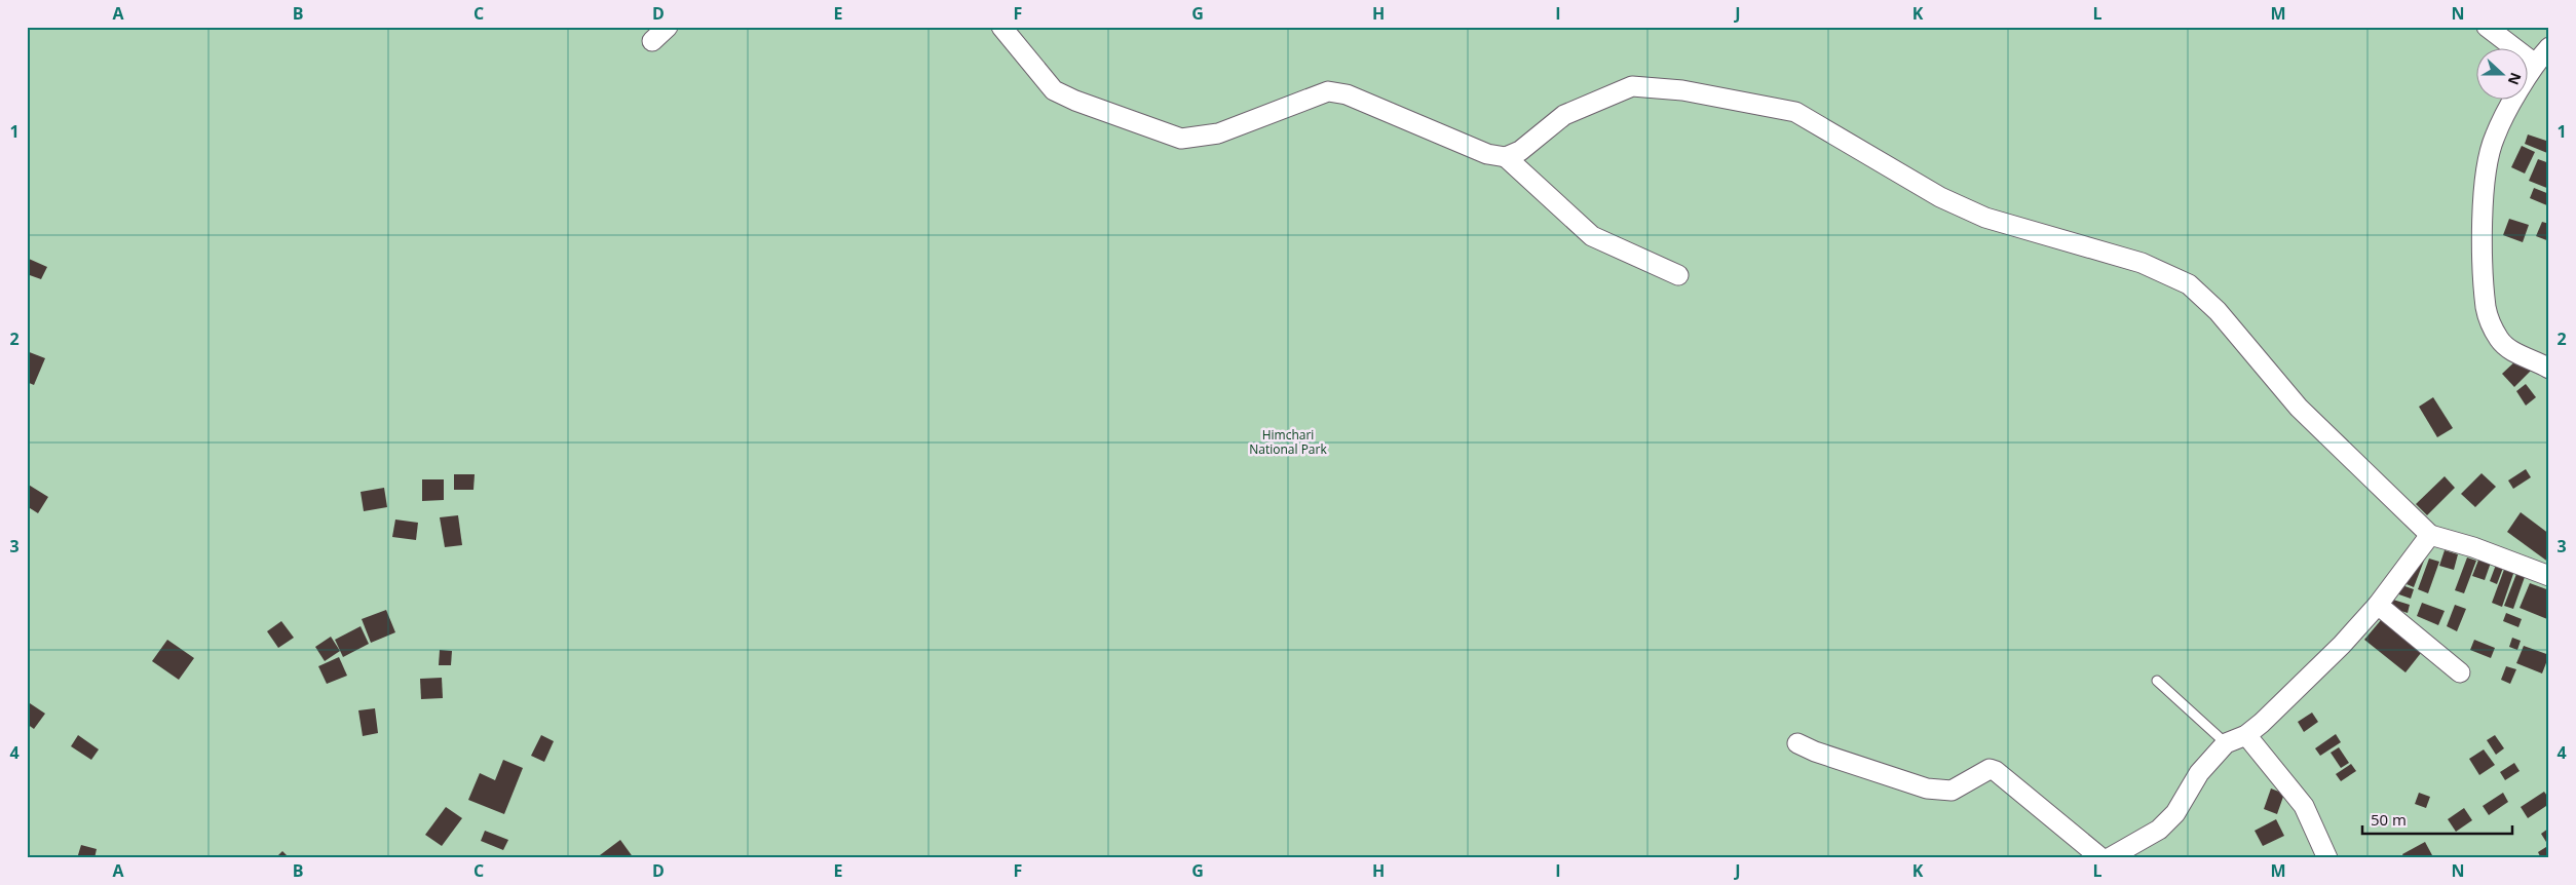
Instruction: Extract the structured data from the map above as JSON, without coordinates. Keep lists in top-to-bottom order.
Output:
{
  "parks": ["Himchari National Park"],
  "scale_bar": "50 m",
  "north": "right",
  "grid": {
    "columns": [
      "A",
      "B",
      "C",
      "D",
      "E",
      "F",
      "G",
      "H",
      "I",
      "J",
      "K",
      "L",
      "M",
      "N"
    ],
    "rows": [
      "1",
      "2",
      "3",
      "4"
    ]
  }
}
